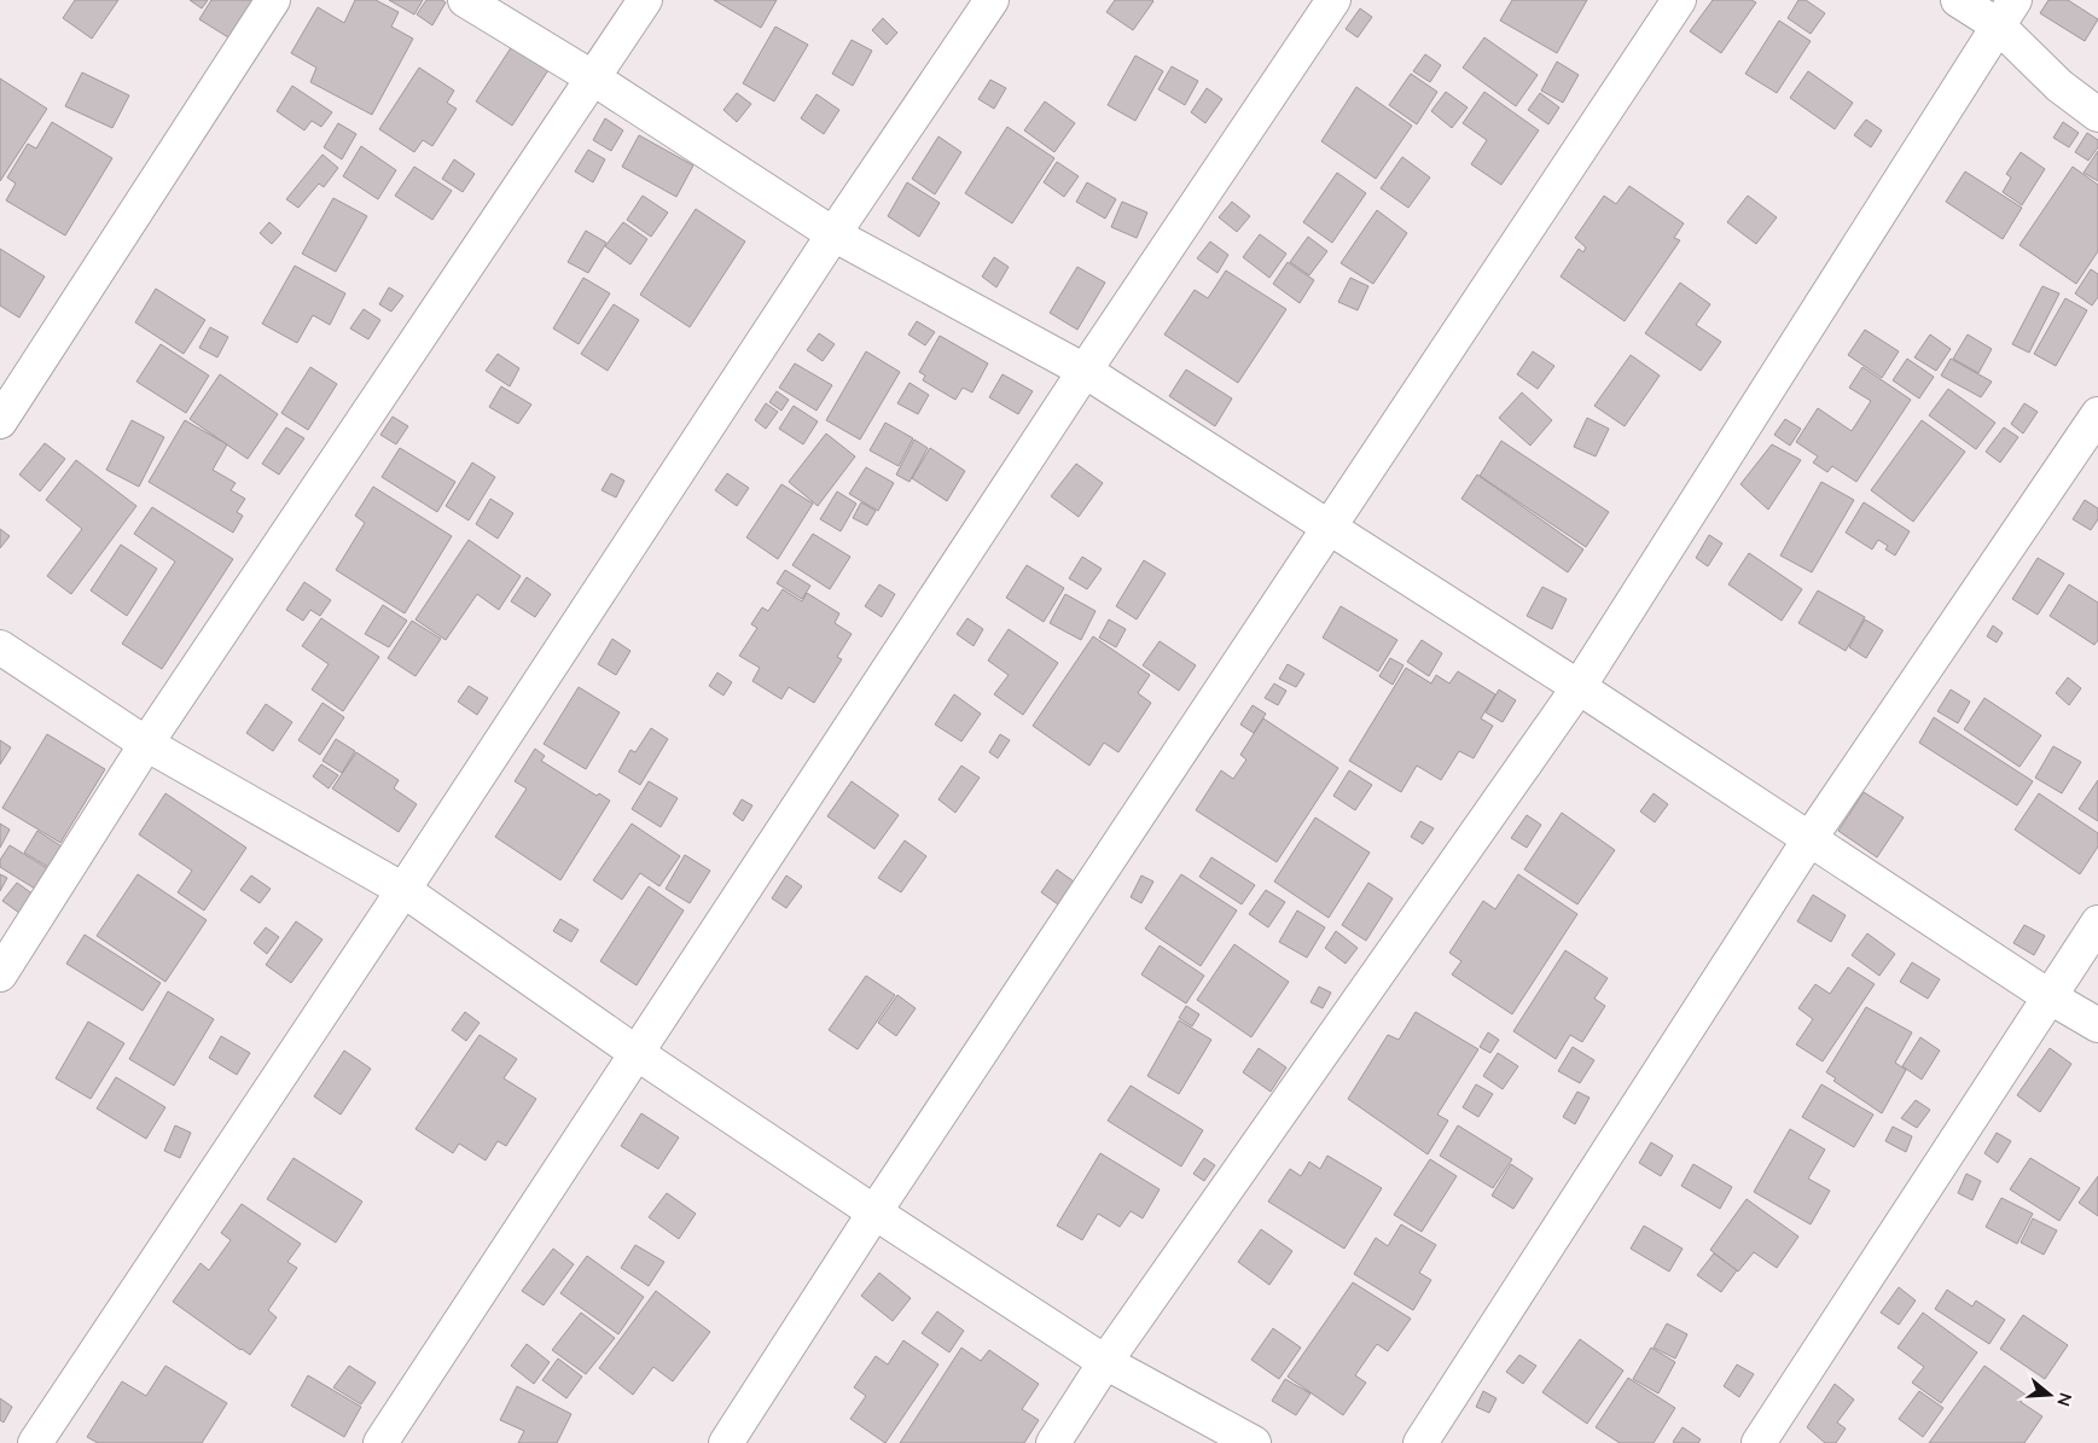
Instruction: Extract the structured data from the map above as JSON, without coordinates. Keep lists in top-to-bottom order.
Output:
{
  "north": "right"
}
